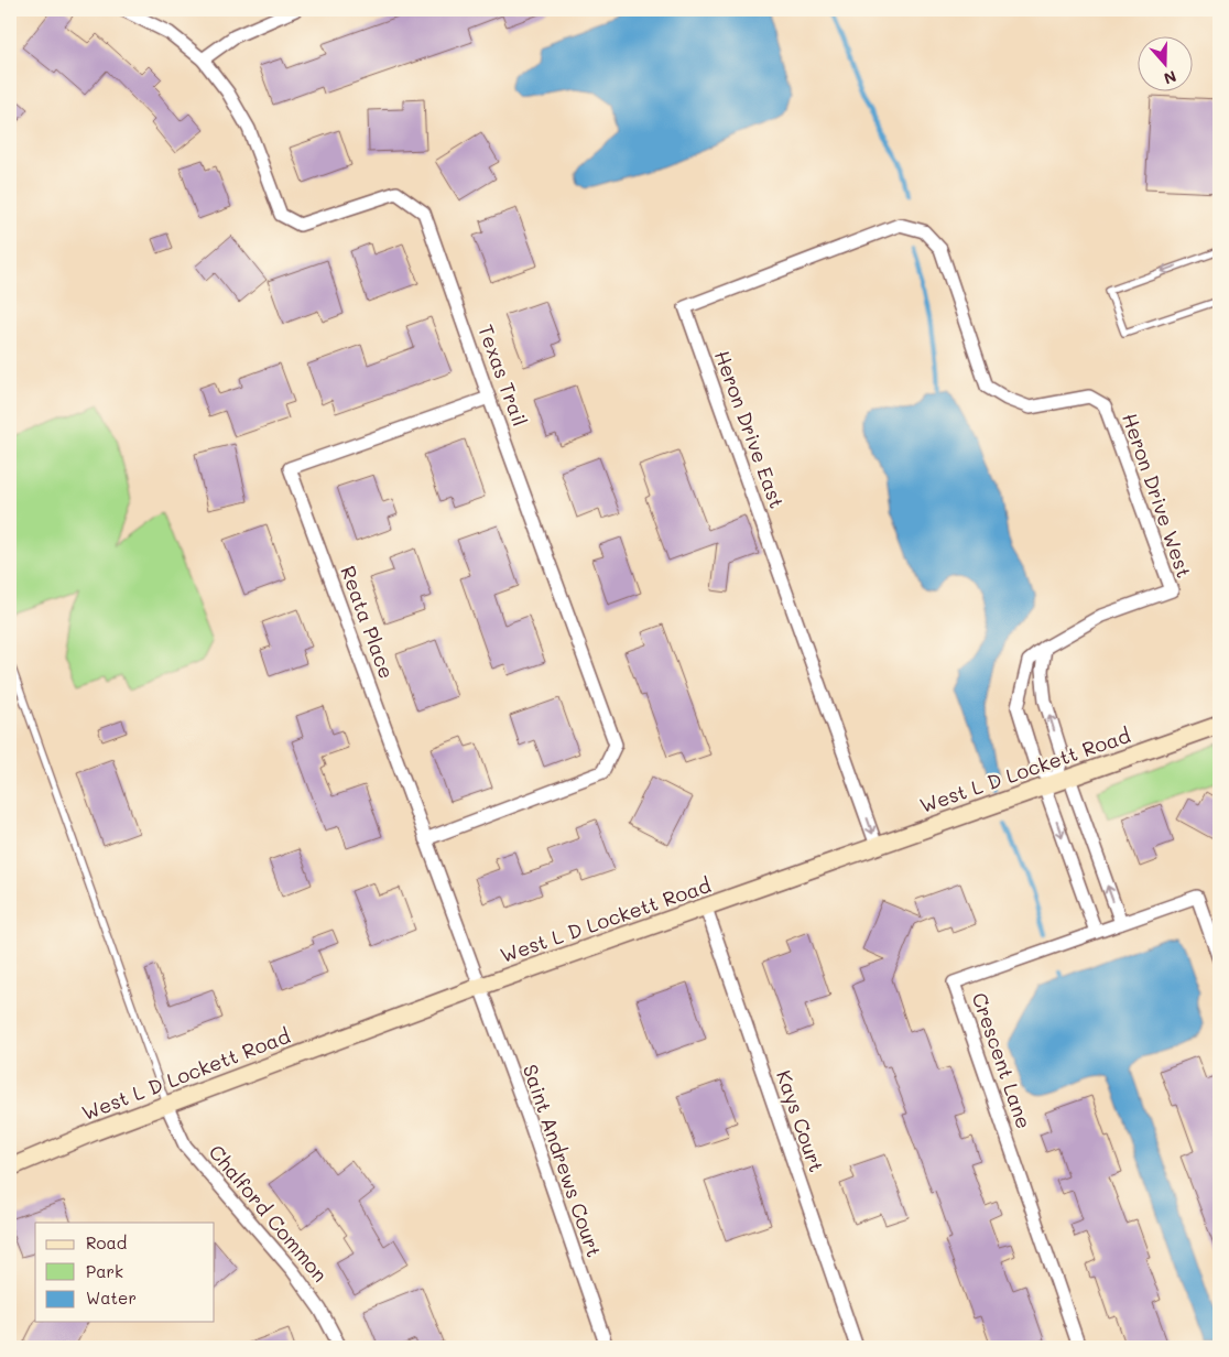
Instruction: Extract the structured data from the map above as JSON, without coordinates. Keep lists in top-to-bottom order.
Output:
{
  "streets": {
    "main road": ["West L D Lockett Road"],
    "street": [
      "Texas Trail",
      "Heron Drive East",
      "Heron Drive West",
      "Reata Place",
      "Crescent Lane",
      "Kays Court",
      "Saint Andrews Court",
      "Chalford Common"
    ]
  },
  "crossings": [
    ["Texas Trail", "Reata Place"],
    ["Heron Drive East", "Heron Drive West"],
    ["Heron Drive East", "West L D Lockett Road"],
    ["Heron Drive West", "West L D Lockett Road"],
    ["Reata Place", "West L D Lockett Road"],
    ["Reata Place", "Saint Andrews Court"],
    ["West L D Lockett Road", "Kays Court"],
    ["West L D Lockett Road", "Saint Andrews Court"],
    ["West L D Lockett Road", "Chalford Common"]
  ],
  "legend": ["Road", "Park", "Water"],
  "north": "bottom"
}
